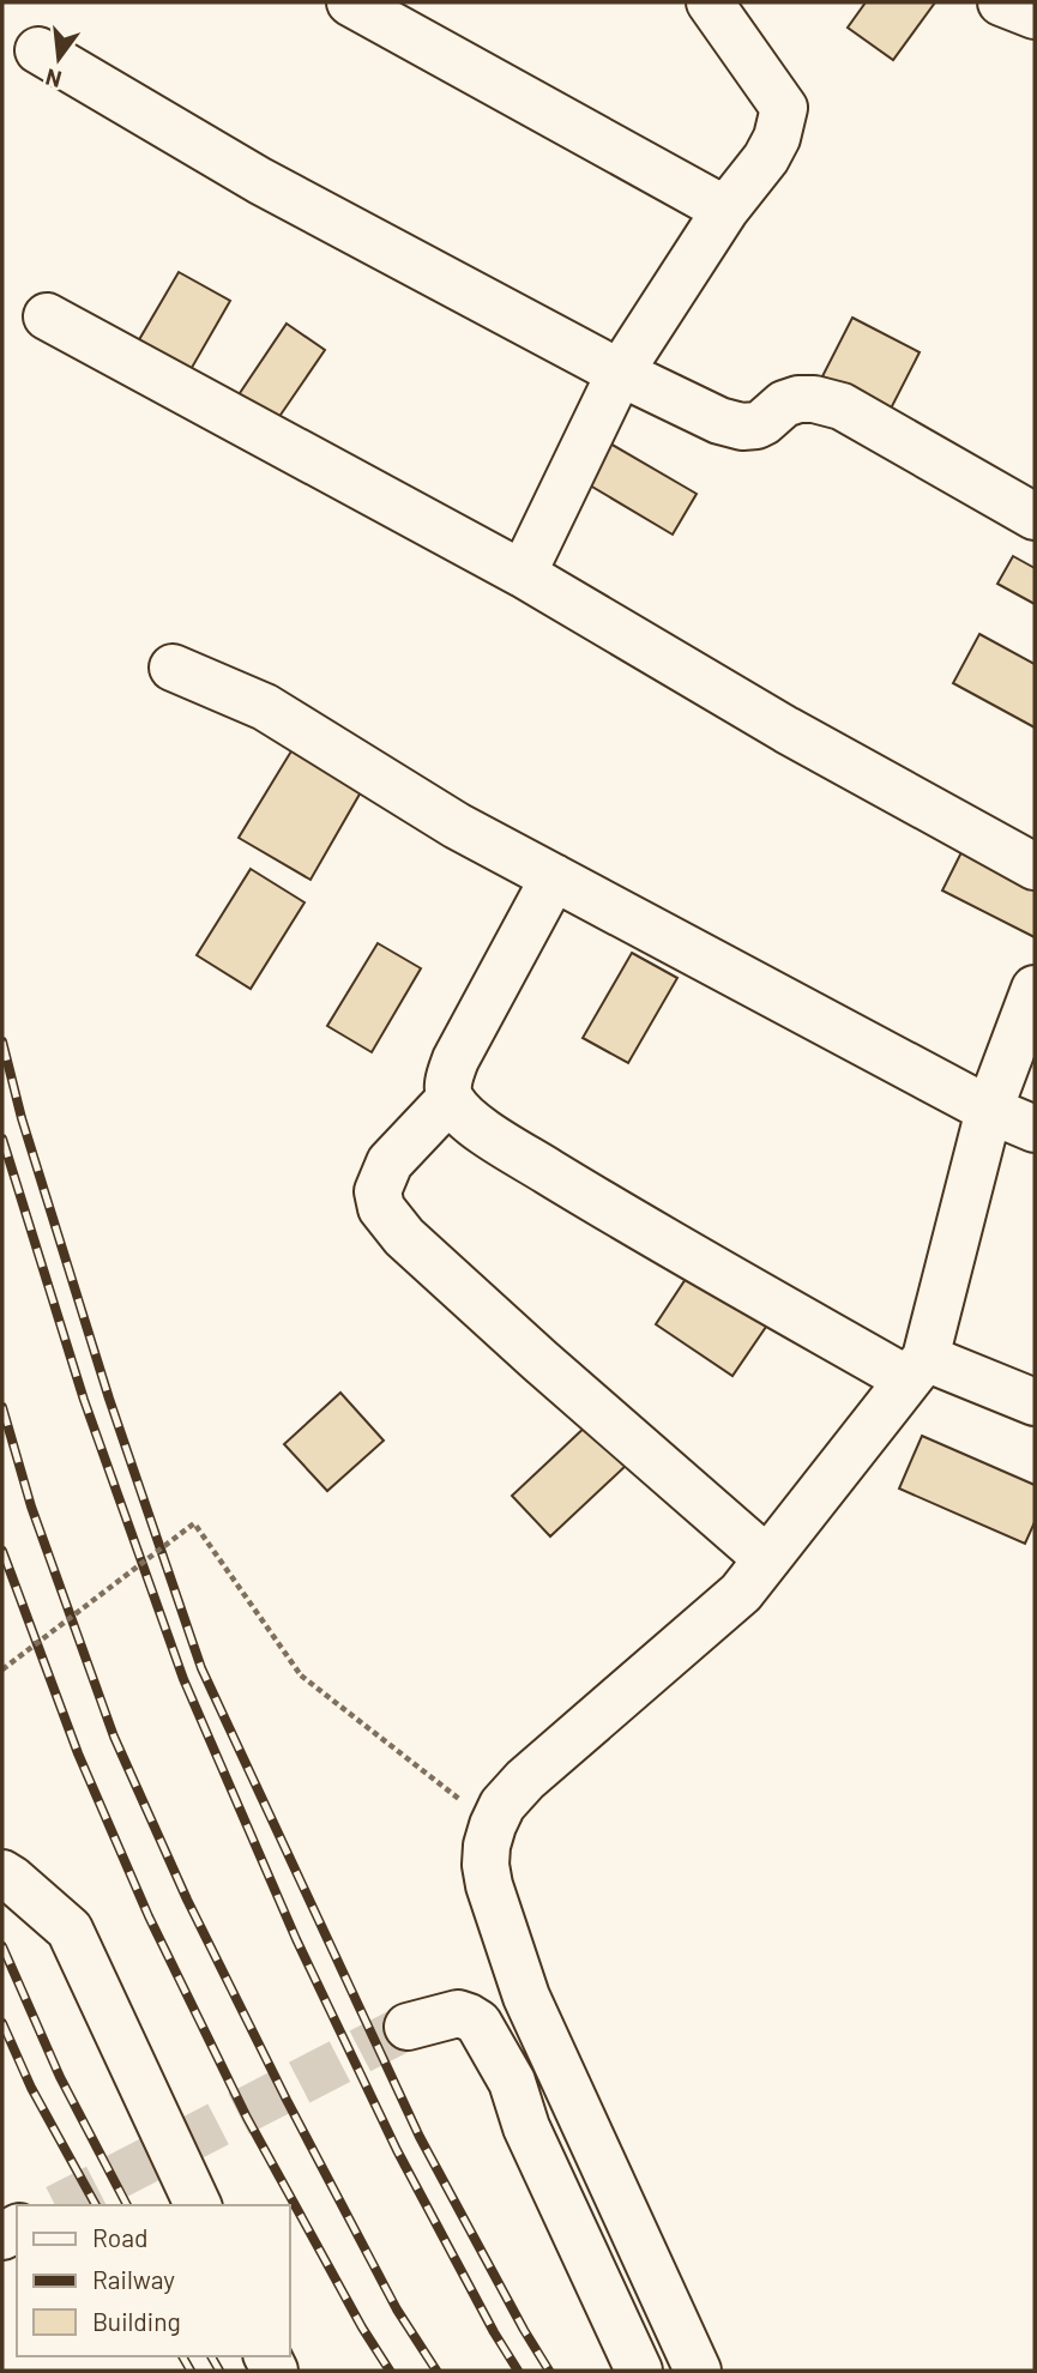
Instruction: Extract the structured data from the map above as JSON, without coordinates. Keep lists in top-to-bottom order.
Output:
{
  "legend": ["Road", "Railway", "Building"],
  "north": "bottom"
}
